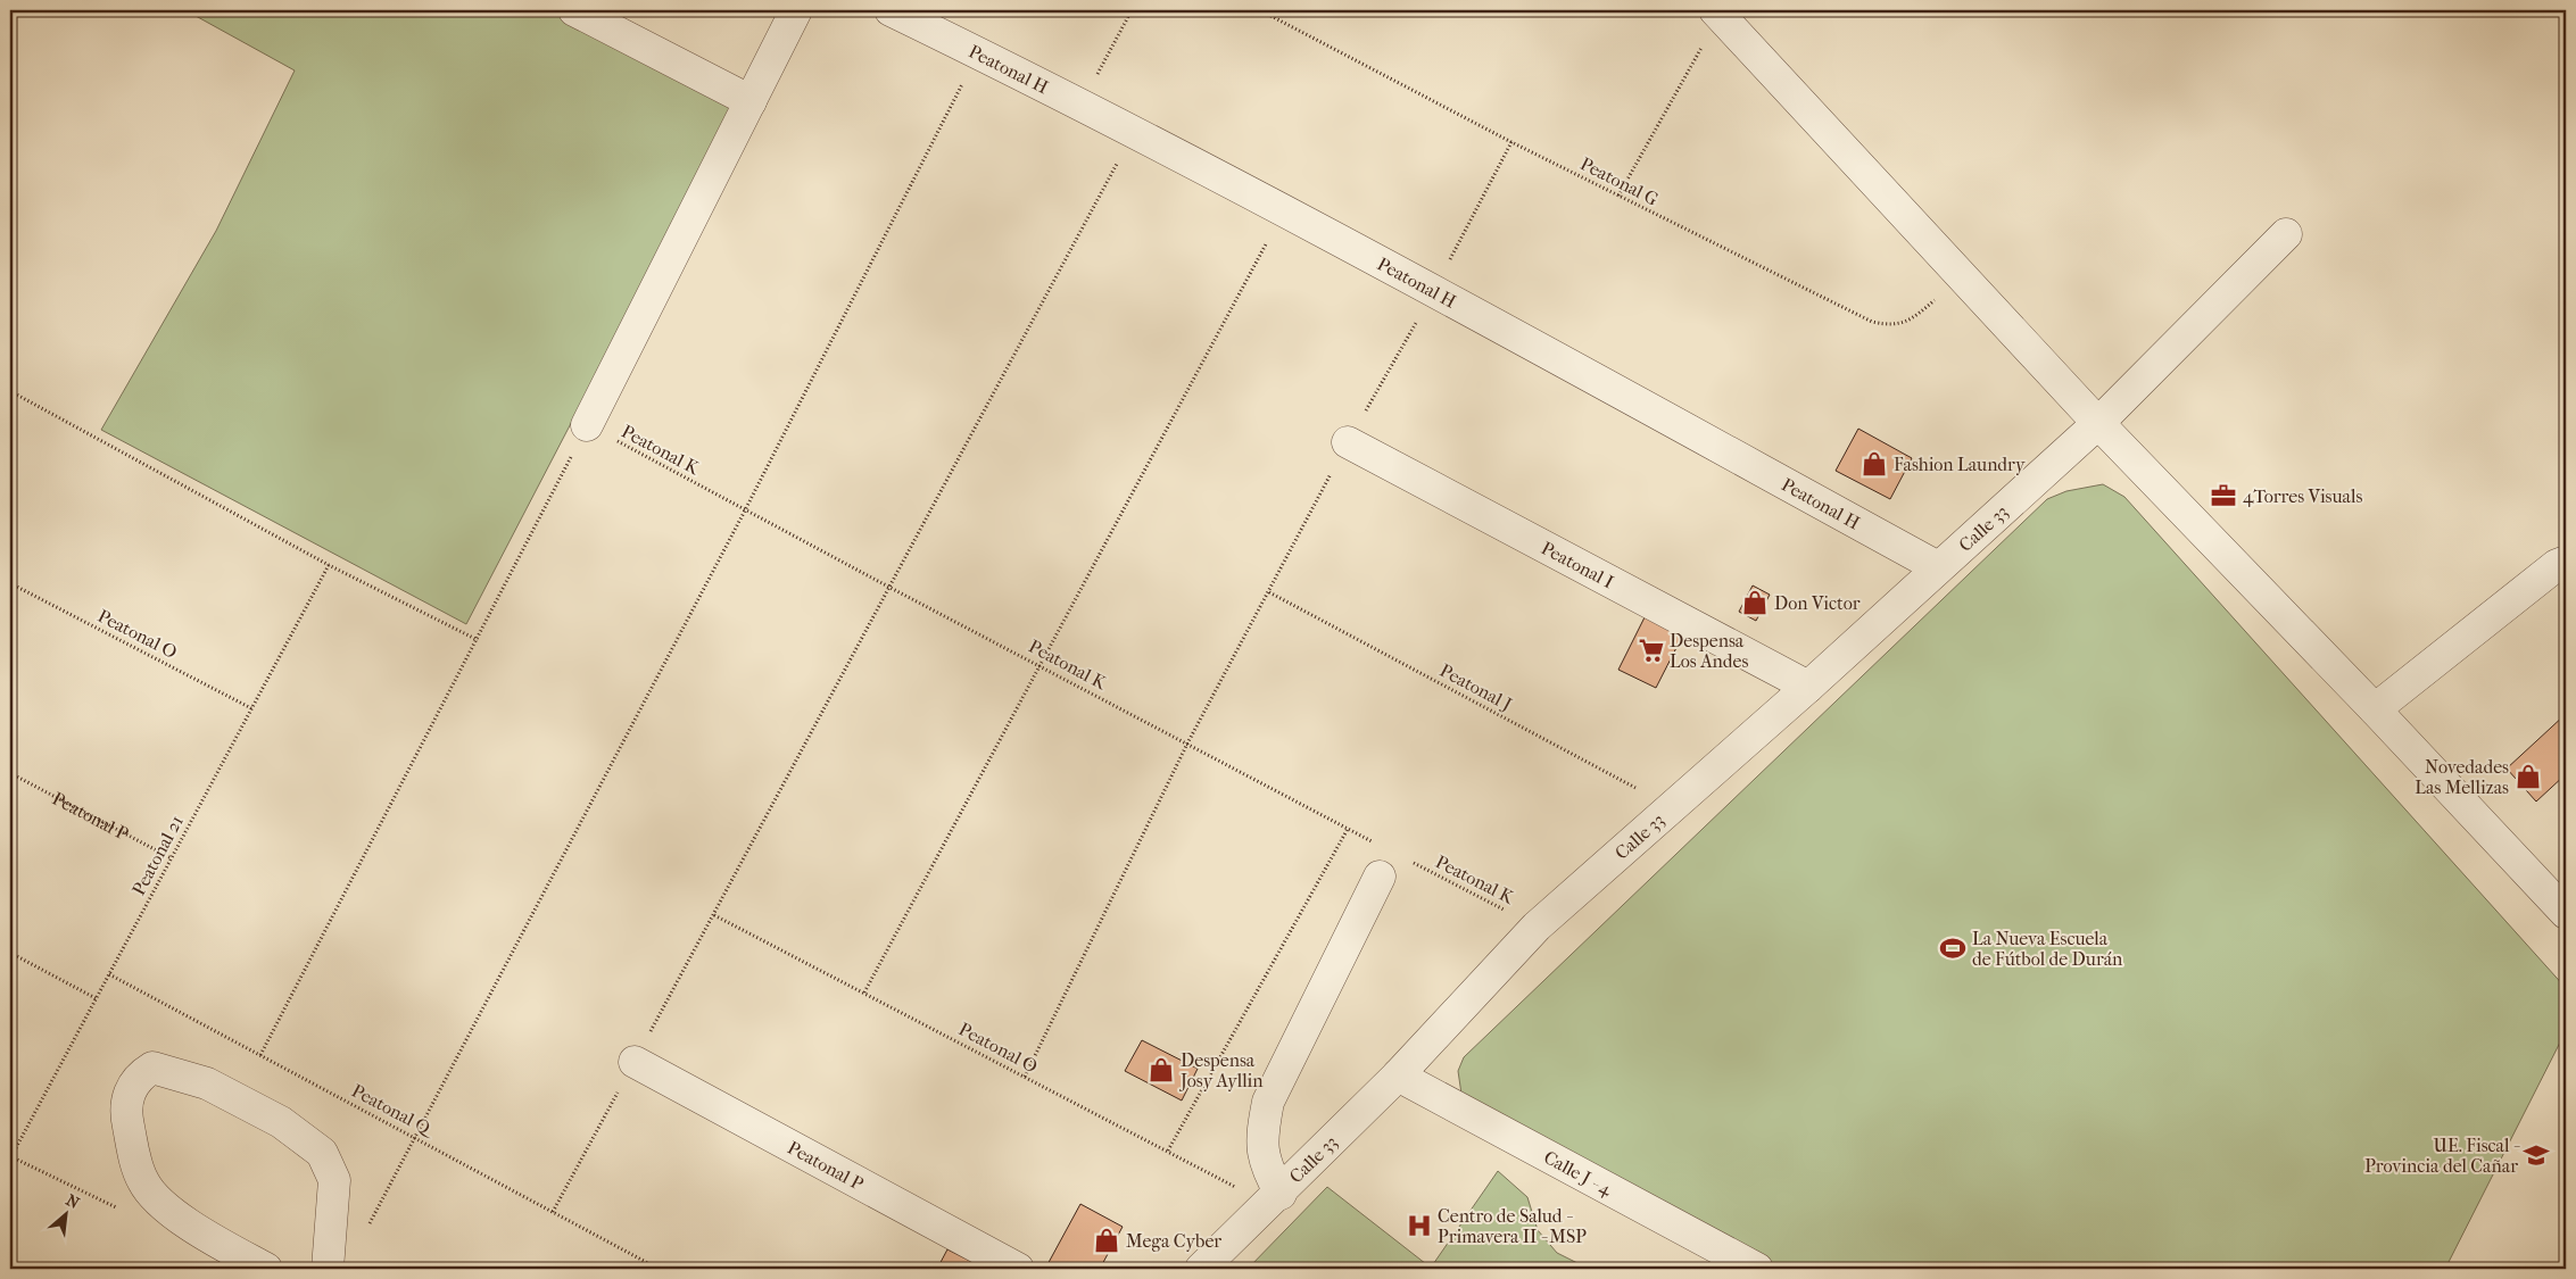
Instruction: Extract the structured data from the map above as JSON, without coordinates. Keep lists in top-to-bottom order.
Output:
{
  "streets": {
    "street": [
      "Peatonal H",
      "Calle 33",
      "Peatonal I",
      "Peatonal P",
      "Calle J - 4"
    ],
    "path": [
      "Peatonal G",
      "Peatonal K",
      "Peatonal O",
      "Peatonal J",
      "Peatonal 21",
      "Peatonal Q"
    ]
  },
  "crossings": [
    ["Peatonal H", "Calle 33"],
    ["Peatonal K", "Calle 33"],
    ["Calle 33", "Peatonal I"],
    ["Calle 33", "Peatonal O"],
    ["Calle 33", "Peatonal J"],
    ["Calle 33", "Calle J - 4"],
    ["Peatonal O", "Peatonal 21"],
    ["Peatonal P", "Peatonal 21"],
    ["Peatonal 21", "Peatonal Q"]
  ],
  "places": {
    "shop": [
      "Fashion Laundry",
      "Don Victor",
      "Novedades Las Mellizas",
      "Despensa Josy Ayllin",
      "Mega Cyber"
    ],
    "office": ["4Torres Visuals"],
    "supermarket": ["Despensa Los Andes"],
    "sports": ["La Nueva Escuela de Fútbol de Durán"],
    "school or university": ["UE. Fiscal - Provincia del Cañar"],
    "hospital": ["Centro de Salud - Primavera II - MSP"]
  },
  "north": "top right"
}
